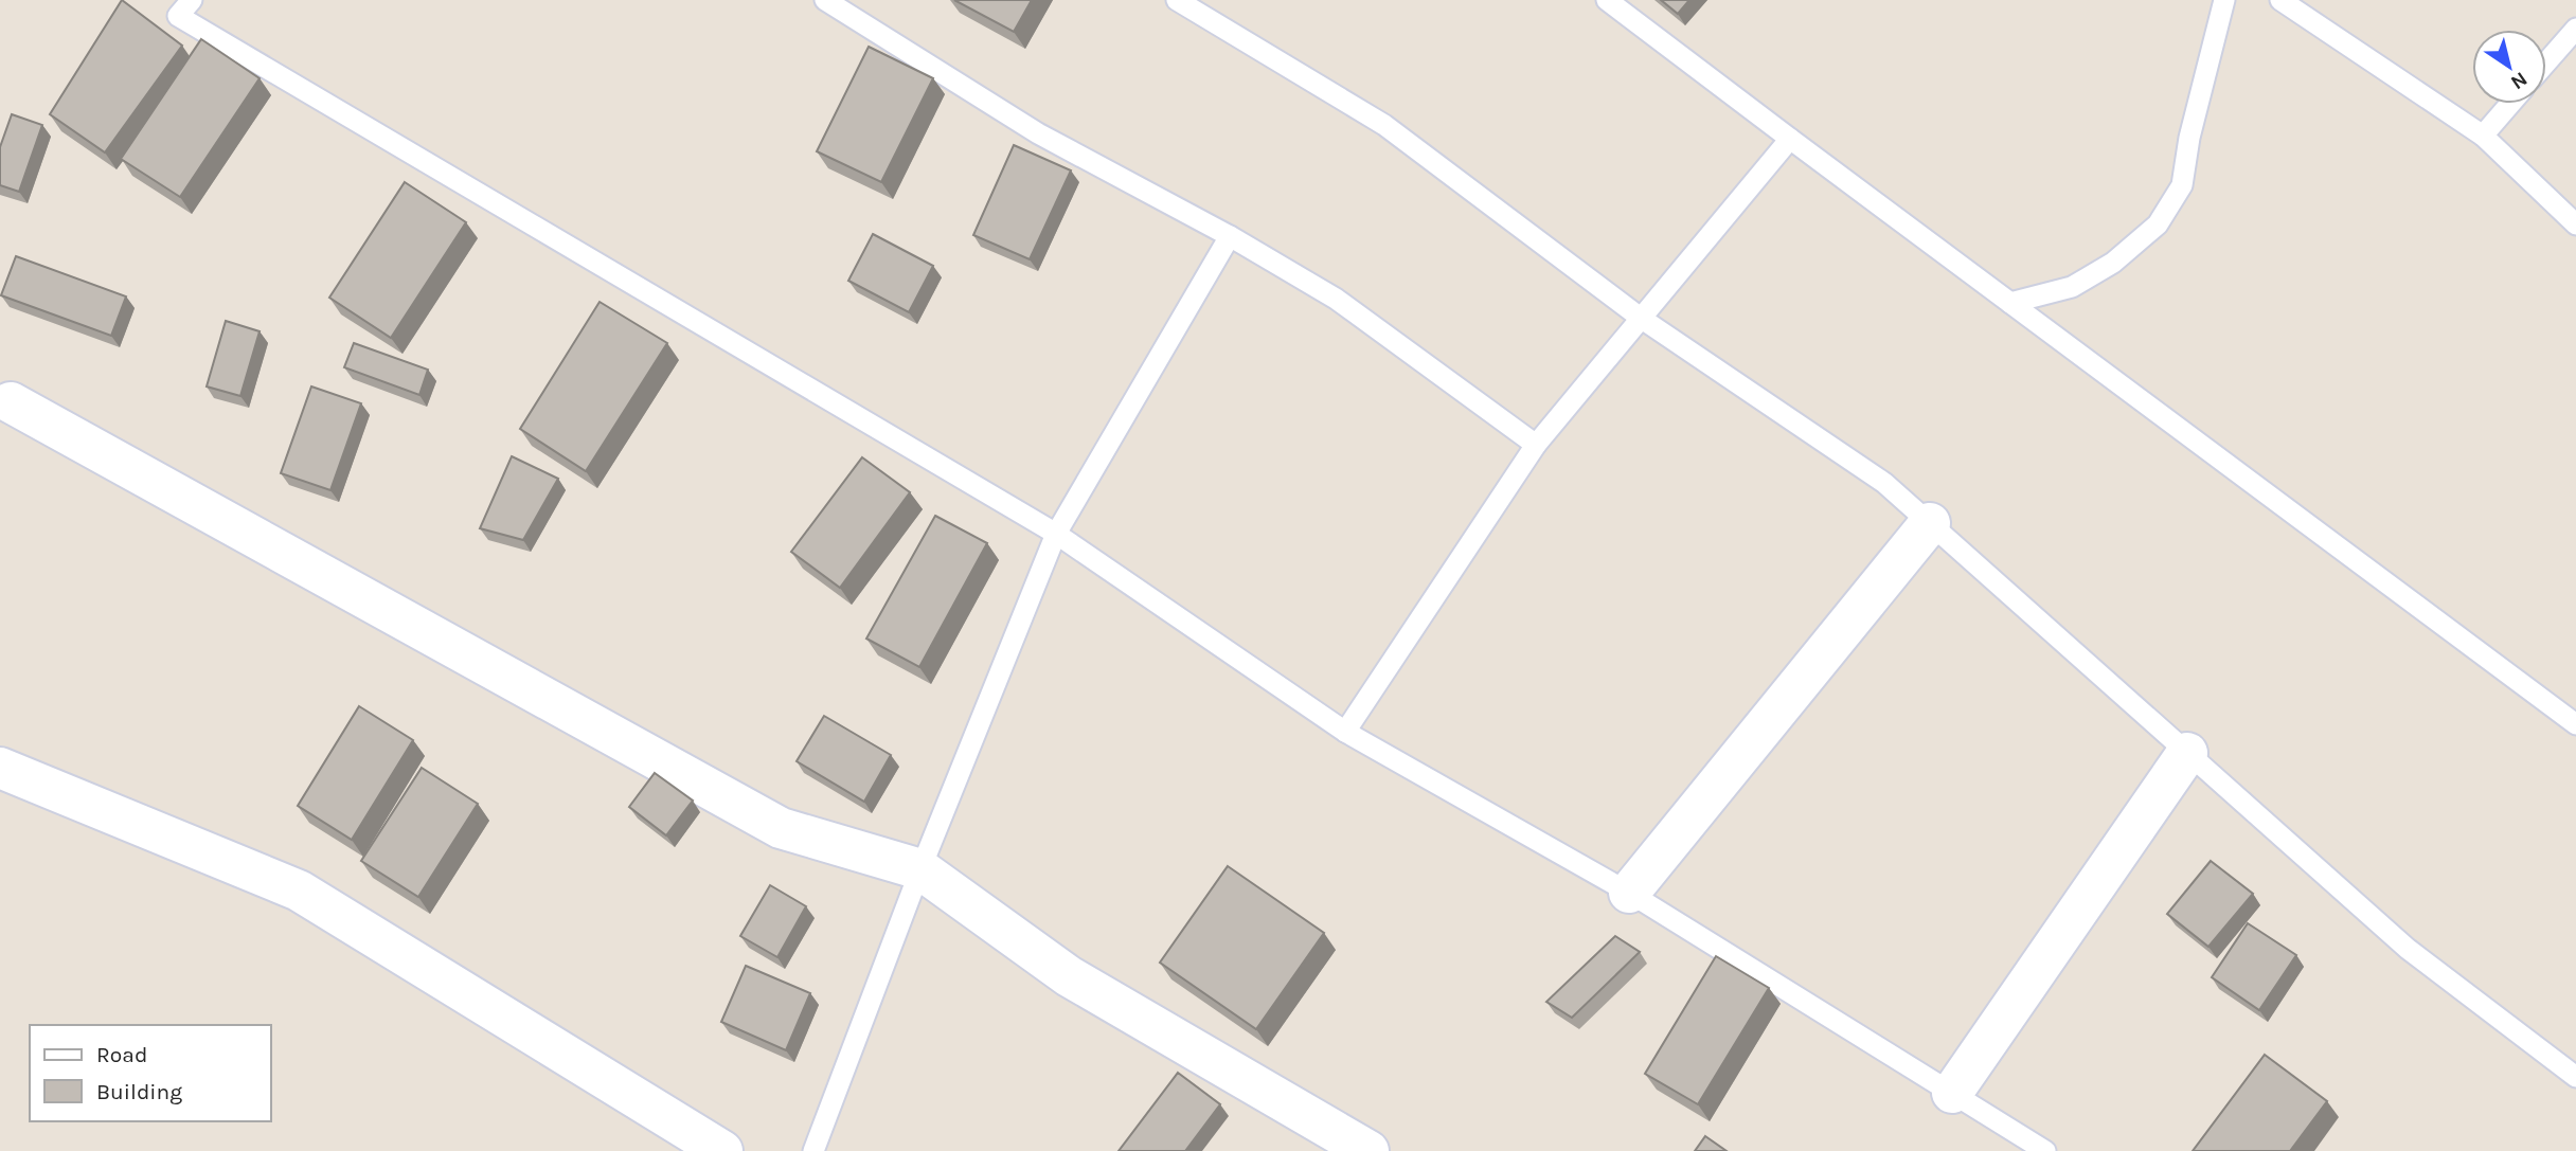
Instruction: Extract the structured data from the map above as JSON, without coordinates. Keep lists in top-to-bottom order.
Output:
{
  "legend": ["Road", "Building"],
  "north": "bottom right"
}
